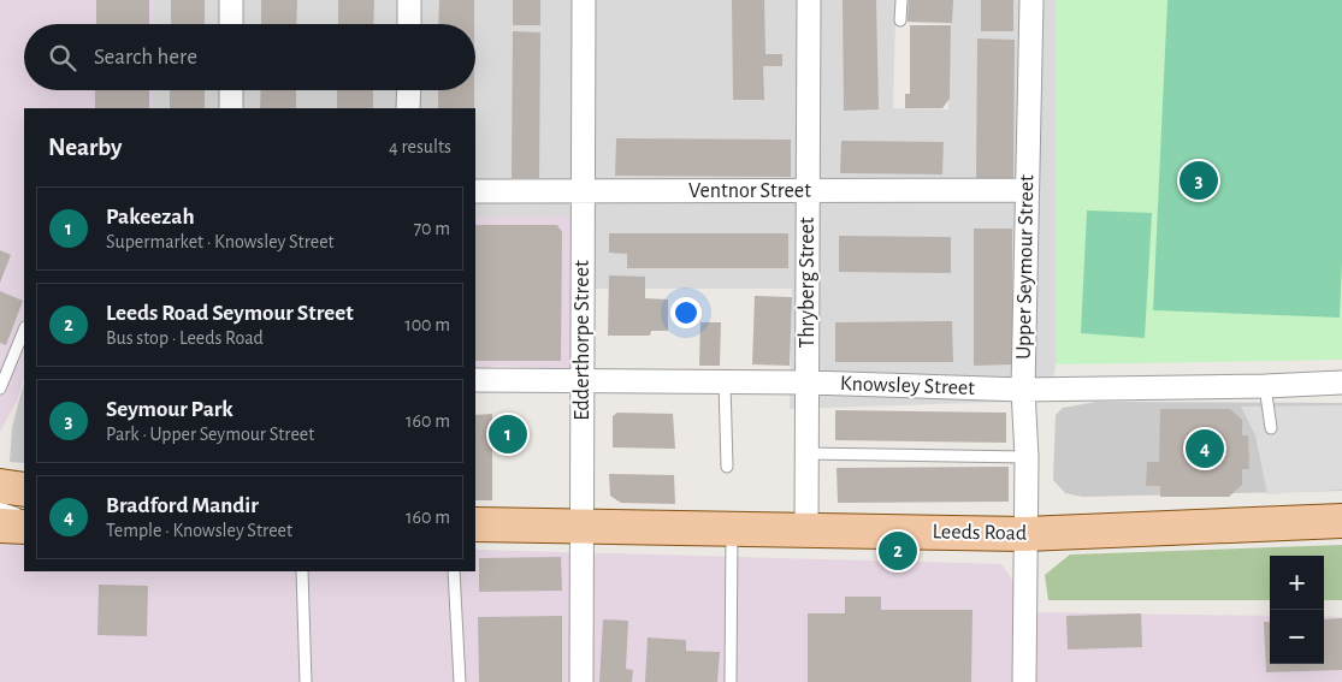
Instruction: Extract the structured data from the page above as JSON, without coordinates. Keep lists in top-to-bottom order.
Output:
{
  "streets": {
    "main road": ["Leeds Road"],
    "street": [
      "Ventnor Street",
      "Upper Seymour Street",
      "Thryberg Street",
      "Edderthorpe Street",
      "Knowsley Street"
    ]
  },
  "crossings": [
    ["Ventnor Street", "Upper Seymour Street"],
    ["Ventnor Street", "Thryberg Street"],
    ["Ventnor Street", "Edderthorpe Street"],
    ["Upper Seymour Street", "Knowsley Street"],
    ["Upper Seymour Street", "Leeds Road"],
    ["Thryberg Street", "Knowsley Street"],
    ["Thryberg Street", "Leeds Road"],
    ["Edderthorpe Street", "Knowsley Street"],
    ["Edderthorpe Street", "Leeds Road"]
  ],
  "page": {
    "search": "Search here",
    "heading": ["Nearby", "4 results"],
    "pins": [
      "3",
      "1",
      "4",
      "2"
    ],
    "list": [
      {
        "mark": "1",
        "name": "Pakeezah",
        "note": "Supermarket · Knowsley Street",
        "value": "70 m"
      },
      {
        "mark": "2",
        "name": "Leeds Road Seymour Street",
        "note": "Bus stop · Leeds Road",
        "value": "100 m"
      },
      {
        "mark": "3",
        "name": "Seymour Park",
        "note": "Park · Upper Seymour Street",
        "value": "160 m"
      },
      {
        "mark": "4",
        "name": "Bradford Mandir",
        "note": "Temple · Knowsley Street",
        "value": "160 m"
      }
    ],
    "map_buttons": ["+", "−"]
  }
}
